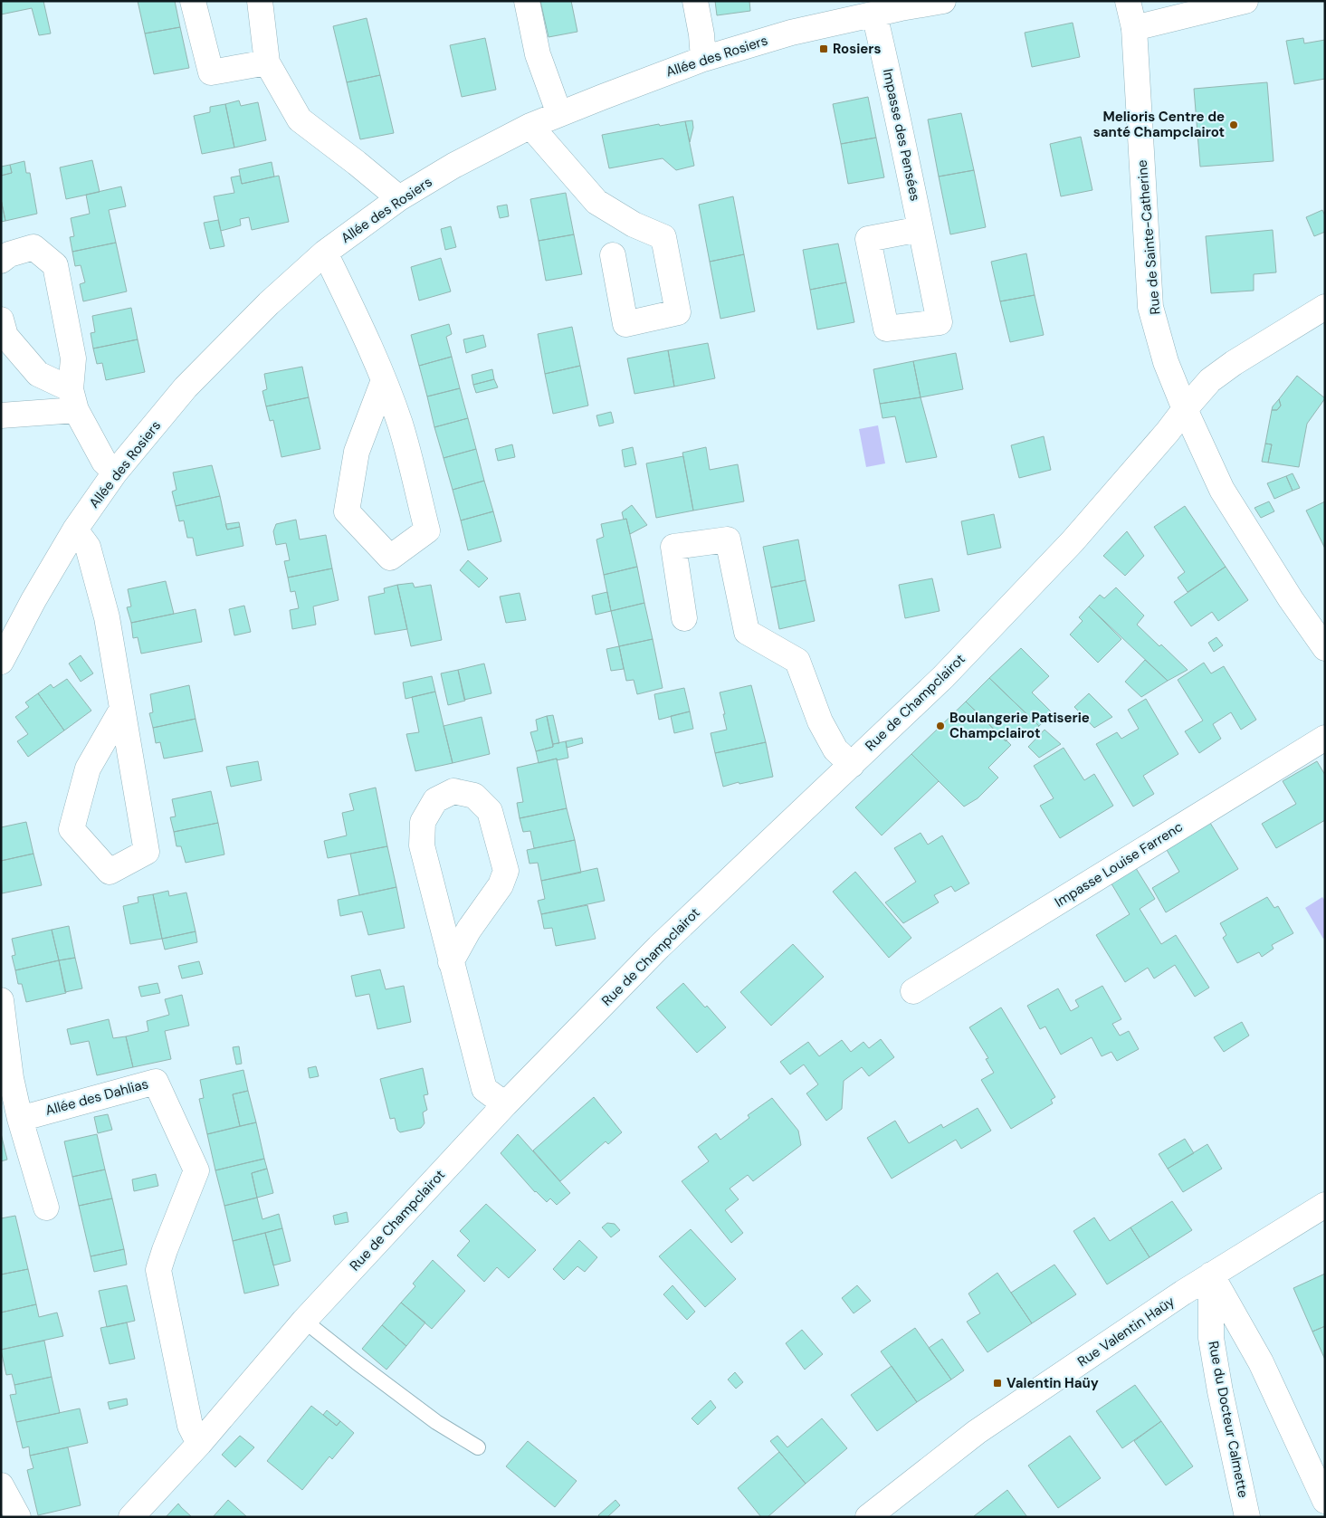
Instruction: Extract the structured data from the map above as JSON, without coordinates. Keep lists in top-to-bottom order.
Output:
{
  "streets": {
    "street": [
      "Allée des Rosiers",
      "Impasse des Pensées",
      "Rue de Sainte-Catherine",
      "Rue de Champclairot",
      "Impasse Louise Farrenc",
      "Allée des Dahlias",
      "Rue Valentin Haüy",
      "Rue du Docteur Calmette"
    ]
  },
  "crossings": [
    ["Allée des Rosiers", "Impasse des Pensées"],
    ["Rue de Sainte-Catherine", "Rue de Champclairot"],
    ["Rue de Champclairot", "Allée des Dahlias"],
    ["Rue Valentin Haüy", "Rue du Docteur Calmette"]
  ],
  "places": {
    "transit": ["Rosiers", "Valentin Haüy"],
    "other": ["Melioris Centre de santé Champclairot", "Boulangerie Patiserie Champclairot"]
  }
}
